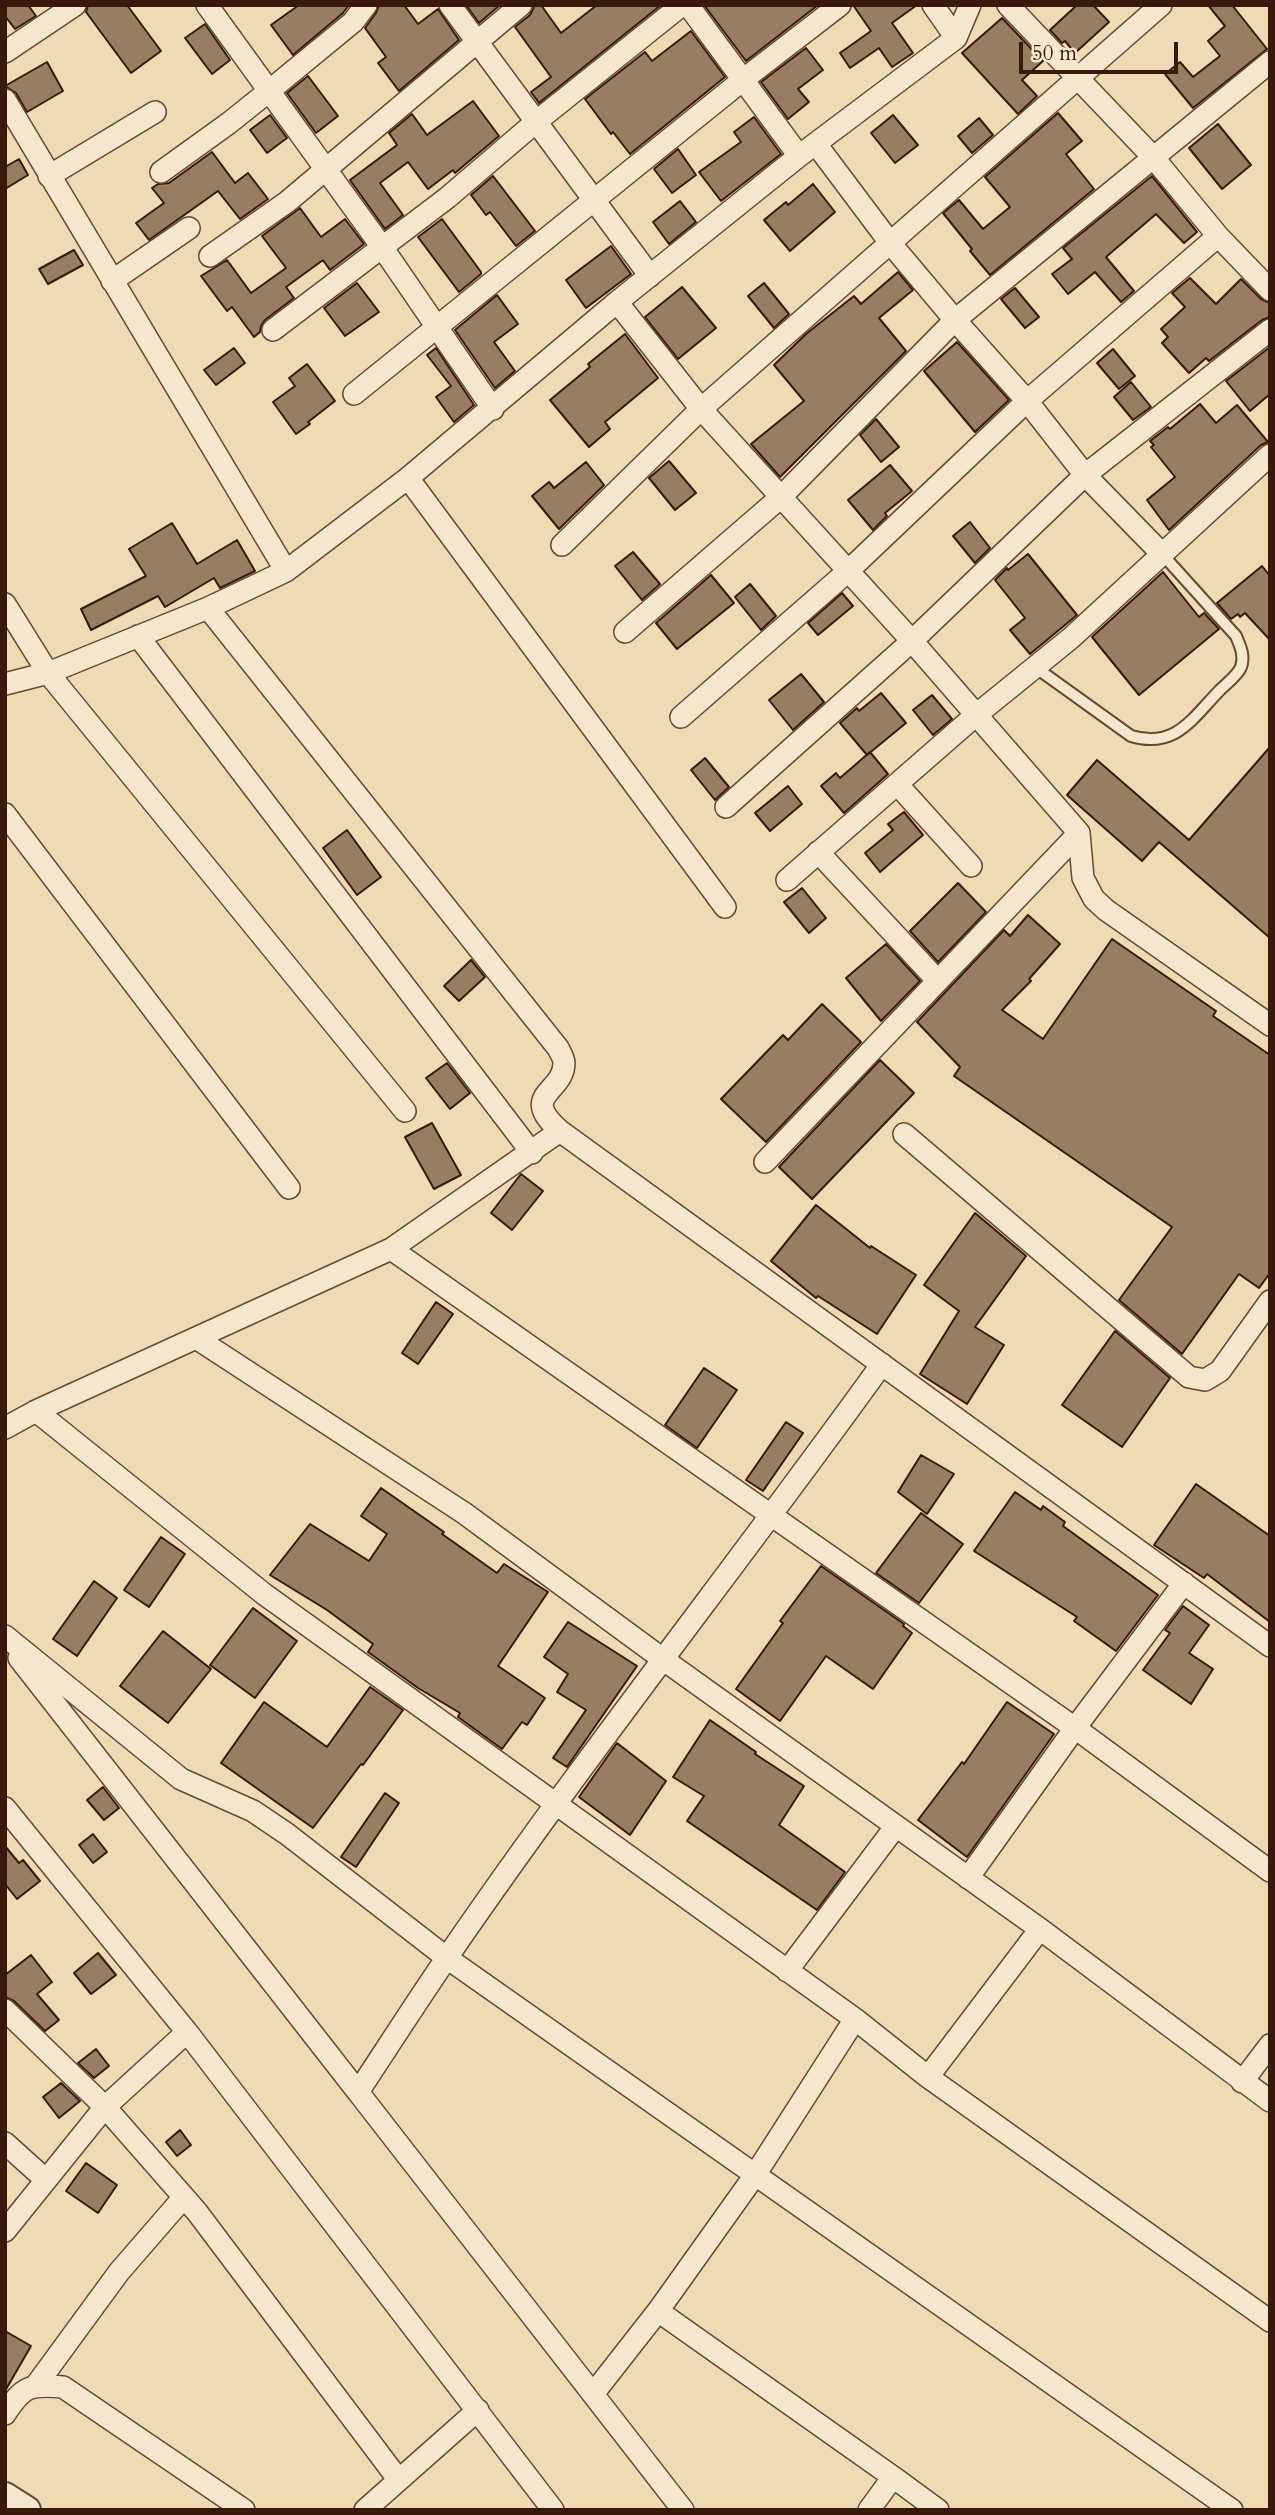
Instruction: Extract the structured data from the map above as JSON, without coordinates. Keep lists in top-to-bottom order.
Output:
{
  "scale_bar": "50 m"
}
